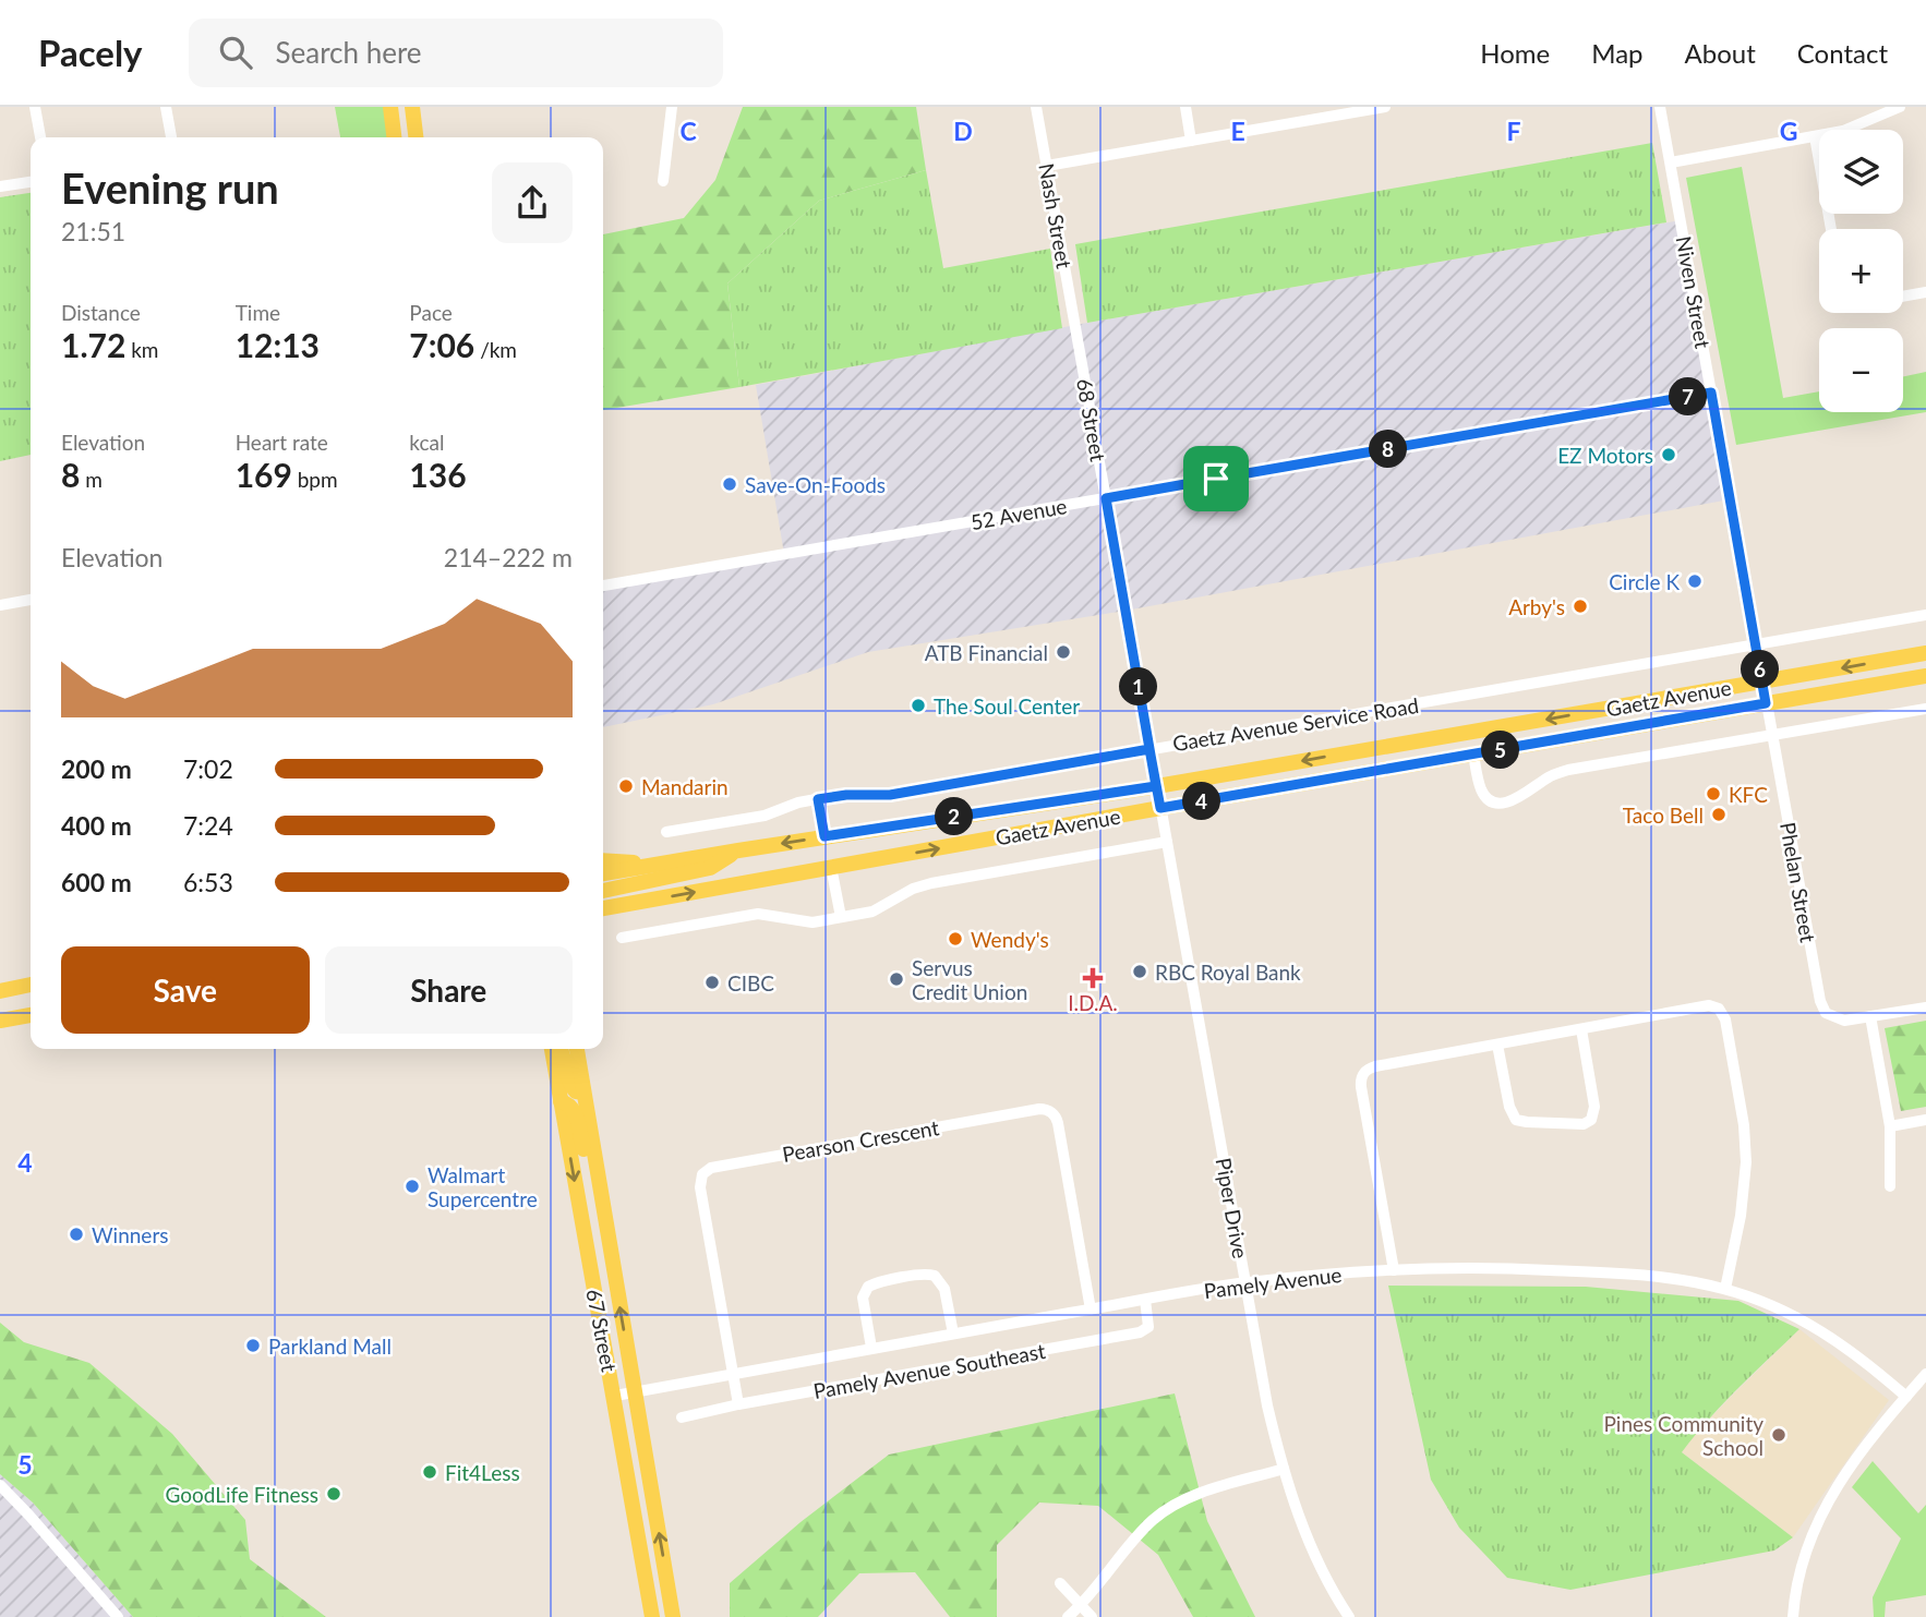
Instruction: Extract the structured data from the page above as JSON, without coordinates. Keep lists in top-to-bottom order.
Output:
{
  "streets": {
    "main road": ["Gaetz Avenue", "67 Street"],
    "street": [
      "Nash Street",
      "Niven Street",
      "68 Street",
      "52 Avenue",
      "Gaetz Avenue Service Road",
      "Phelan Street",
      "Pearson Crescent",
      "Piper Drive",
      "Pamely Avenue",
      "Pamely Avenue Southeast"
    ]
  },
  "crossings": [
    ["Nash Street", "68 Street"],
    ["Niven Street", "52 Avenue"],
    ["Niven Street", "Gaetz Avenue"],
    ["Niven Street", "Gaetz Avenue Service Road"],
    ["Niven Street", "Phelan Street"],
    ["68 Street", "52 Avenue"],
    ["68 Street", "Gaetz Avenue"],
    ["68 Street", "Gaetz Avenue Service Road"],
    ["68 Street", "Piper Drive"],
    ["Gaetz Avenue", "Phelan Street"],
    ["Gaetz Avenue", "Piper Drive"],
    ["Pearson Crescent", "Pamely Avenue"],
    ["Pearson Crescent", "Pamely Avenue Southeast"],
    ["Piper Drive", "Pamely Avenue"],
    ["Pamely Avenue", "67 Street"],
    ["Pamely Avenue", "Pamely Avenue Southeast"]
  ],
  "places": {
    "other": [
      "EZ Motors",
      "Save-On-Foods",
      "Circle K",
      "Arby's",
      "ATB Financial",
      "The Soul Center",
      "Mandarin",
      "KFC",
      "Taco Bell",
      "Wendy's",
      "RBC Royal Bank",
      "Servus Credit Union",
      "CIBC",
      "Walmart Supercentre",
      "Winners",
      "Parkland Mall",
      "Pines Community School",
      "Fit4Less",
      "GoodLife Fitness"
    ],
    "health": ["I.D.A."]
  },
  "page": {
    "header": "Pacely",
    "search": "Search here",
    "nav": [
      "Home",
      "Map",
      "About",
      "Contact"
    ],
    "map_buttons": ["+", "−"],
    "heading": ["Evening run", "21:51"],
    "stats": [
      ["Distance", "1.72 km"],
      ["Time", "12:13"],
      ["Pace", "7:06 /km"],
      ["Elevation", "8 m"],
      ["Heart rate", "169 bpm"],
      ["kcal", "136"]
    ],
    "pins": [
      "7",
      "8",
      "6",
      "1",
      "5",
      "4",
      "2"
    ],
    "chart": ["Elevation", "214–222 m"],
    "list": [
      {
        "name": "200 m",
        "note": "7:02"
      },
      {
        "name": "400 m",
        "note": "7:24"
      },
      {
        "name": "600 m",
        "note": "6:53"
      }
    ],
    "buttons": ["Save", "Share"]
  },
  "grid": {
    "columns": [
      "C",
      "D",
      "E",
      "F",
      "G"
    ],
    "rows": ["4", "5"]
  }
}
